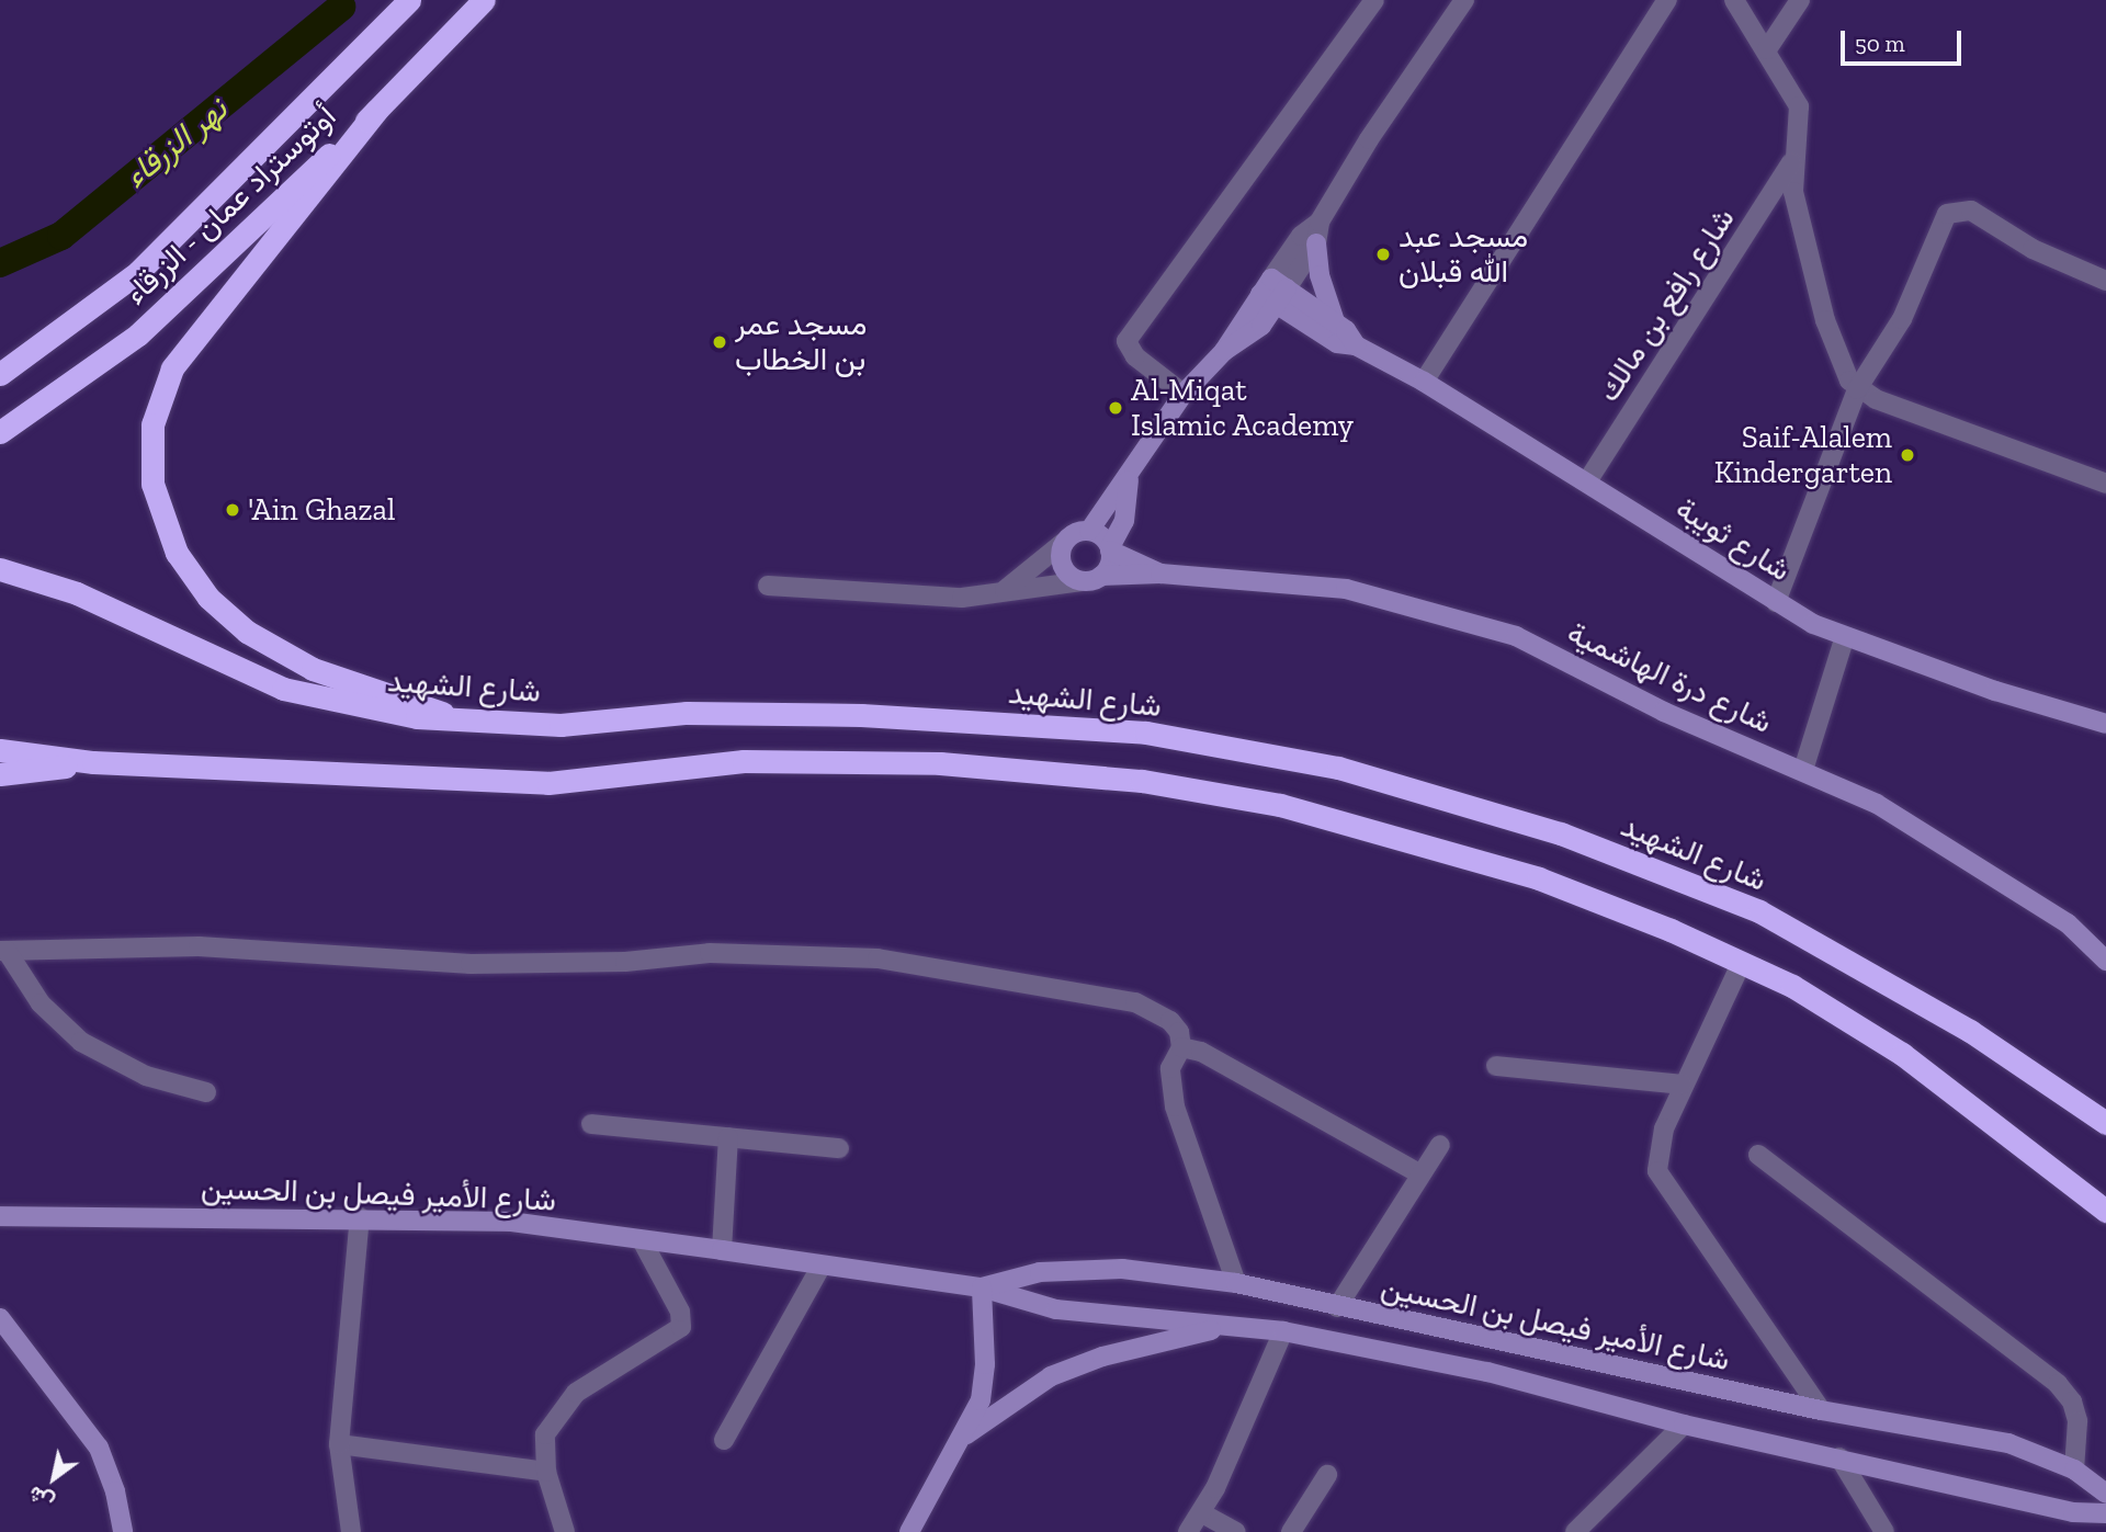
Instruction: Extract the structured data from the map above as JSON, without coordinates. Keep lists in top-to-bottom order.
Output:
{
  "streets": {
    "highway": ["أوتوستراد عمان - الزرقاء", "شارع الشهيد"],
    "street": [
      "شارع رافع بن مالك",
      "شارع ثويبة",
      "شارع درة الهاشمية",
      "شارع الأمير فيصل بن الحسين"
    ]
  },
  "crossings": [
    ["شارع رافع بن مالك", "شارع ثويبة"]
  ],
  "water": ["نهر الزرقاء"],
  "places": [
    "مسجد عبد الله قبلان",
    "مسجد عمر بن الخطاب",
    "Al-Miqat Islamic Academy",
    "Saif-Alalem Kindergarten",
    "'Ain Ghazal"
  ],
  "scale_bar": "50 m",
  "north": "bottom left"
}
